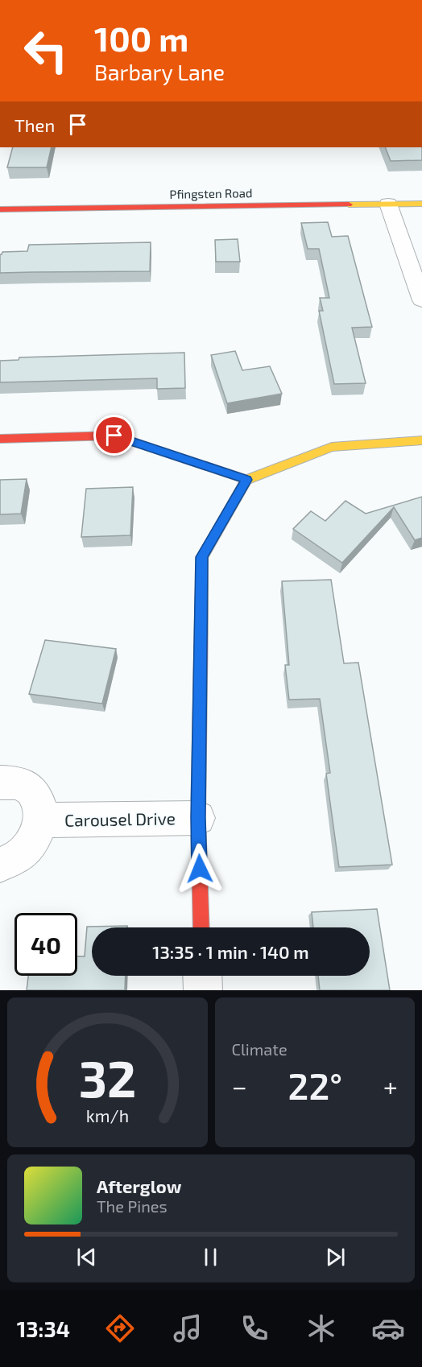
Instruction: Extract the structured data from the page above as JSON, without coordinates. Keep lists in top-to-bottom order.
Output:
{
  "streets": {
    "street": ["Pfingsten Road", "Carousel Drive"]
  },
  "page": {
    "turn": ["100 m", "Barbary Lane"],
    "then": "Then",
    "limit": "40",
    "trip": "13:35 · 1 min · 140 m",
    "tile": "Climate",
    "heat": ["−", "22°", "+"],
    "song": ["Afterglow", "The Pines"],
    "tabs": "13:34",
    "gauge": ["32", "km/h"]
  }
}
